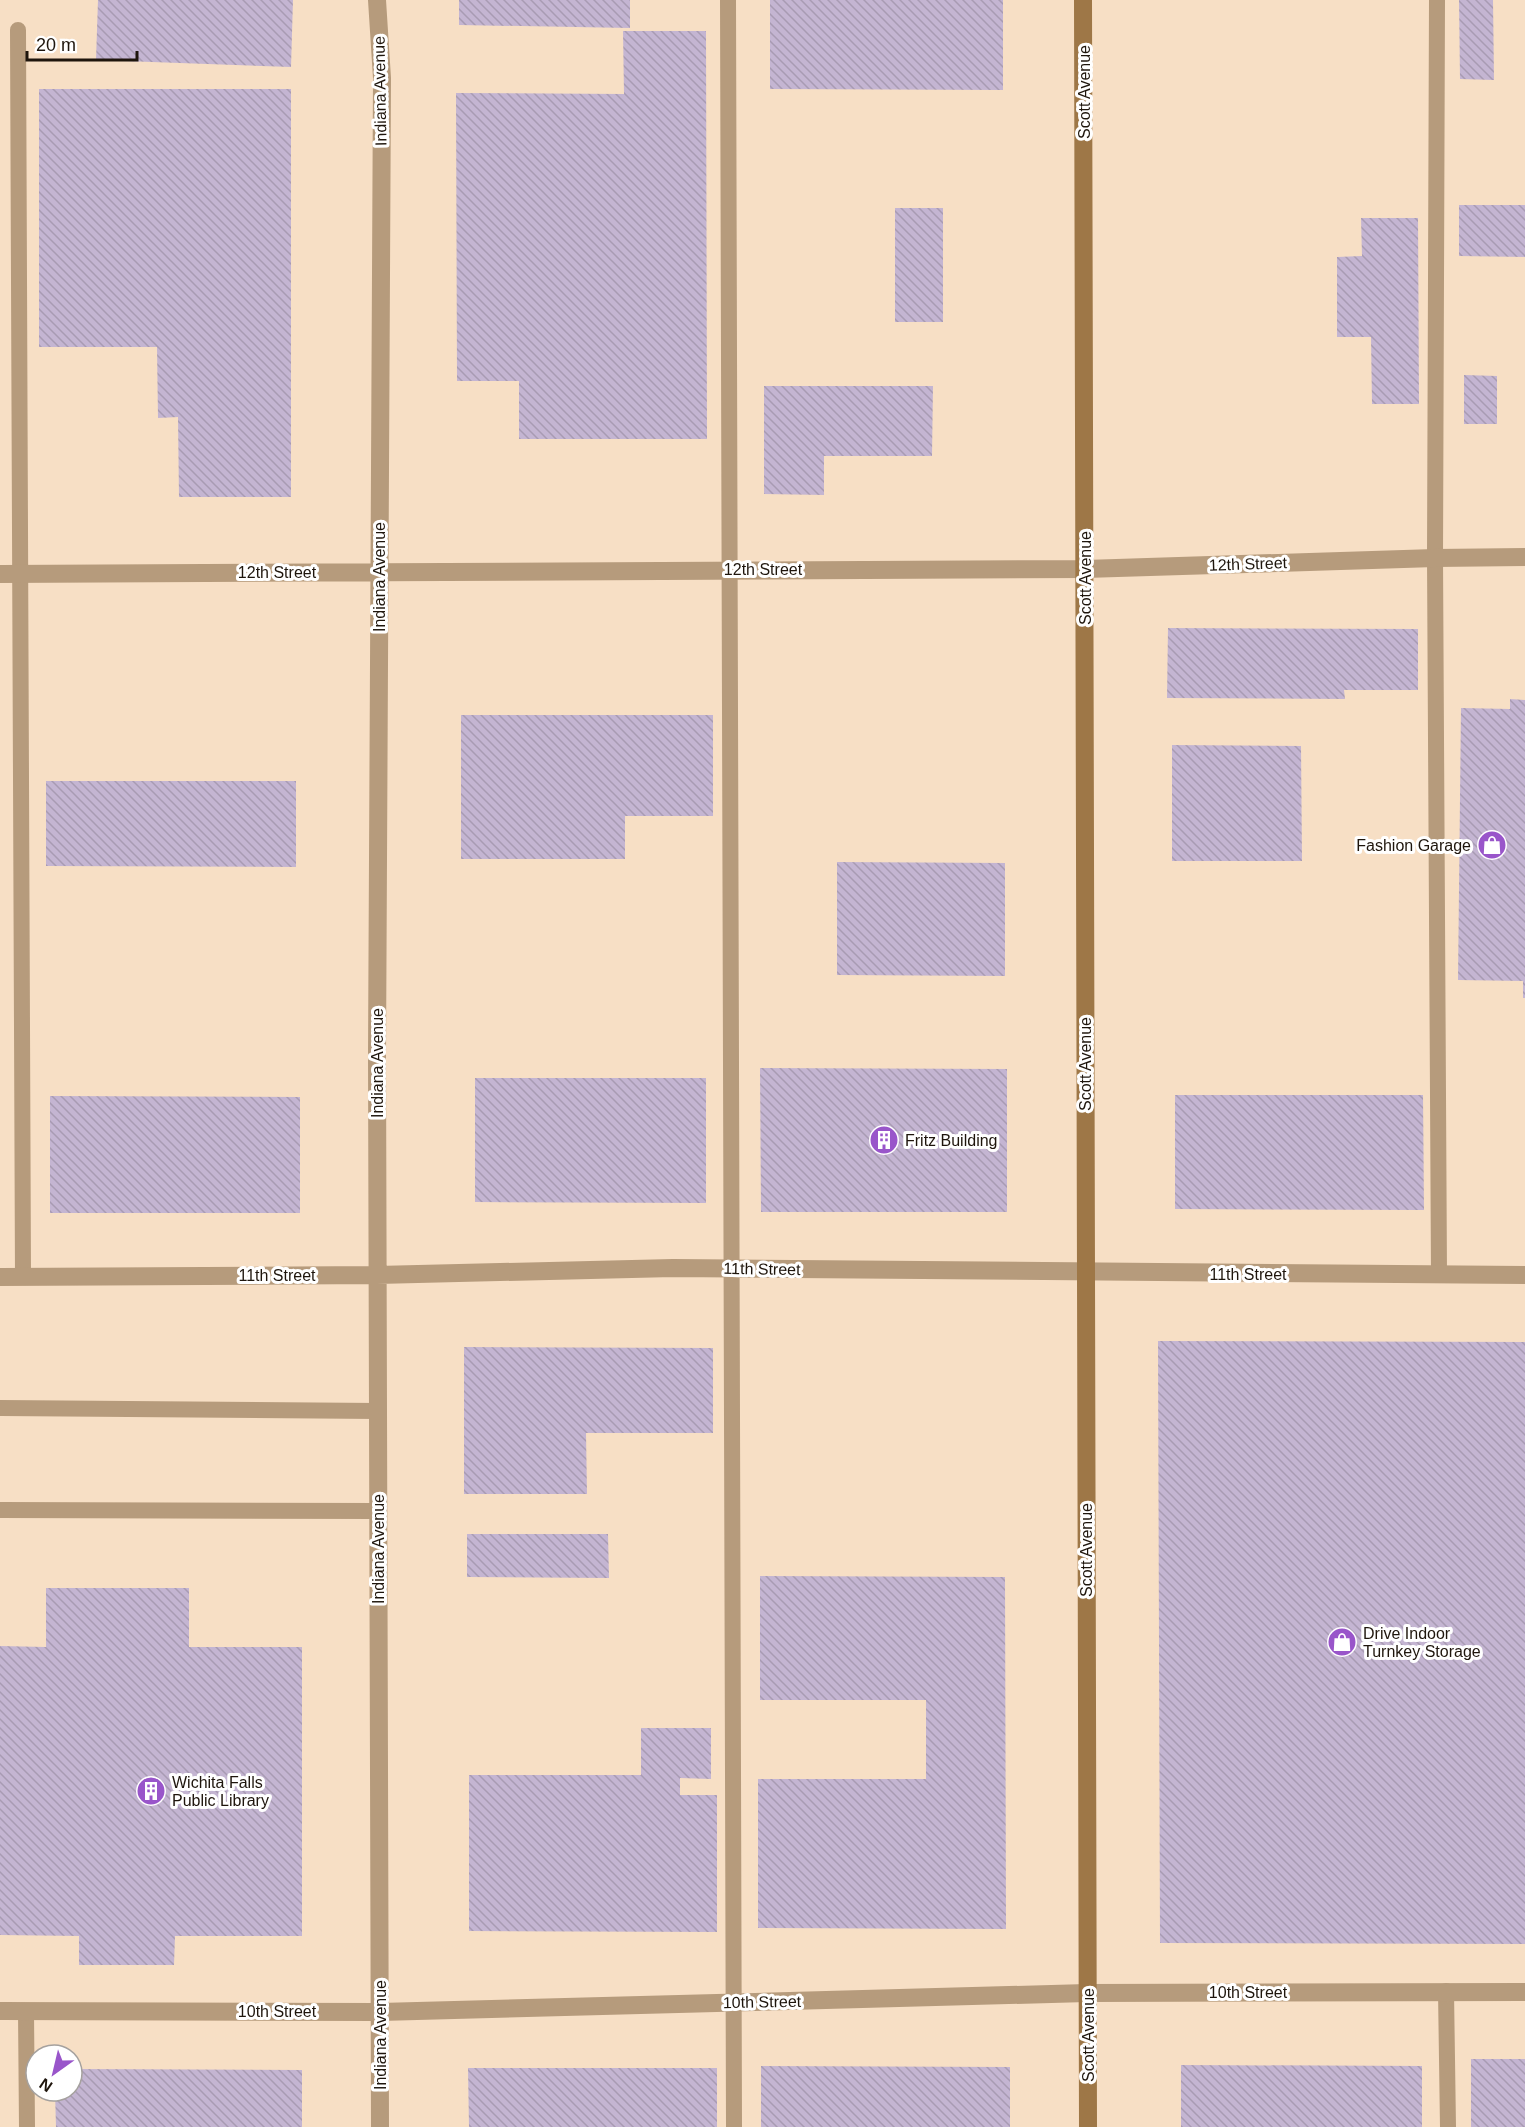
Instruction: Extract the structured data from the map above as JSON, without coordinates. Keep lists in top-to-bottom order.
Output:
{
  "streets": {
    "main road": ["Scott Avenue"],
    "street": [
      "Indiana Avenue",
      "12th Street",
      "11th Street",
      "10th Street"
    ]
  },
  "crossings": [
    ["Indiana Avenue", "12th Street"],
    ["Indiana Avenue", "11th Street"],
    ["Indiana Avenue", "10th Street"],
    ["Scott Avenue", "12th Street"],
    ["Scott Avenue", "11th Street"],
    ["Scott Avenue", "10th Street"]
  ],
  "places": {
    "shop": ["Fashion Garage", "Drive Indoor Turnkey Storage"],
    "building": ["Fritz Building", "Wichita Falls Public Library"]
  },
  "scale_bar": "20 m",
  "north": "bottom left"
}
